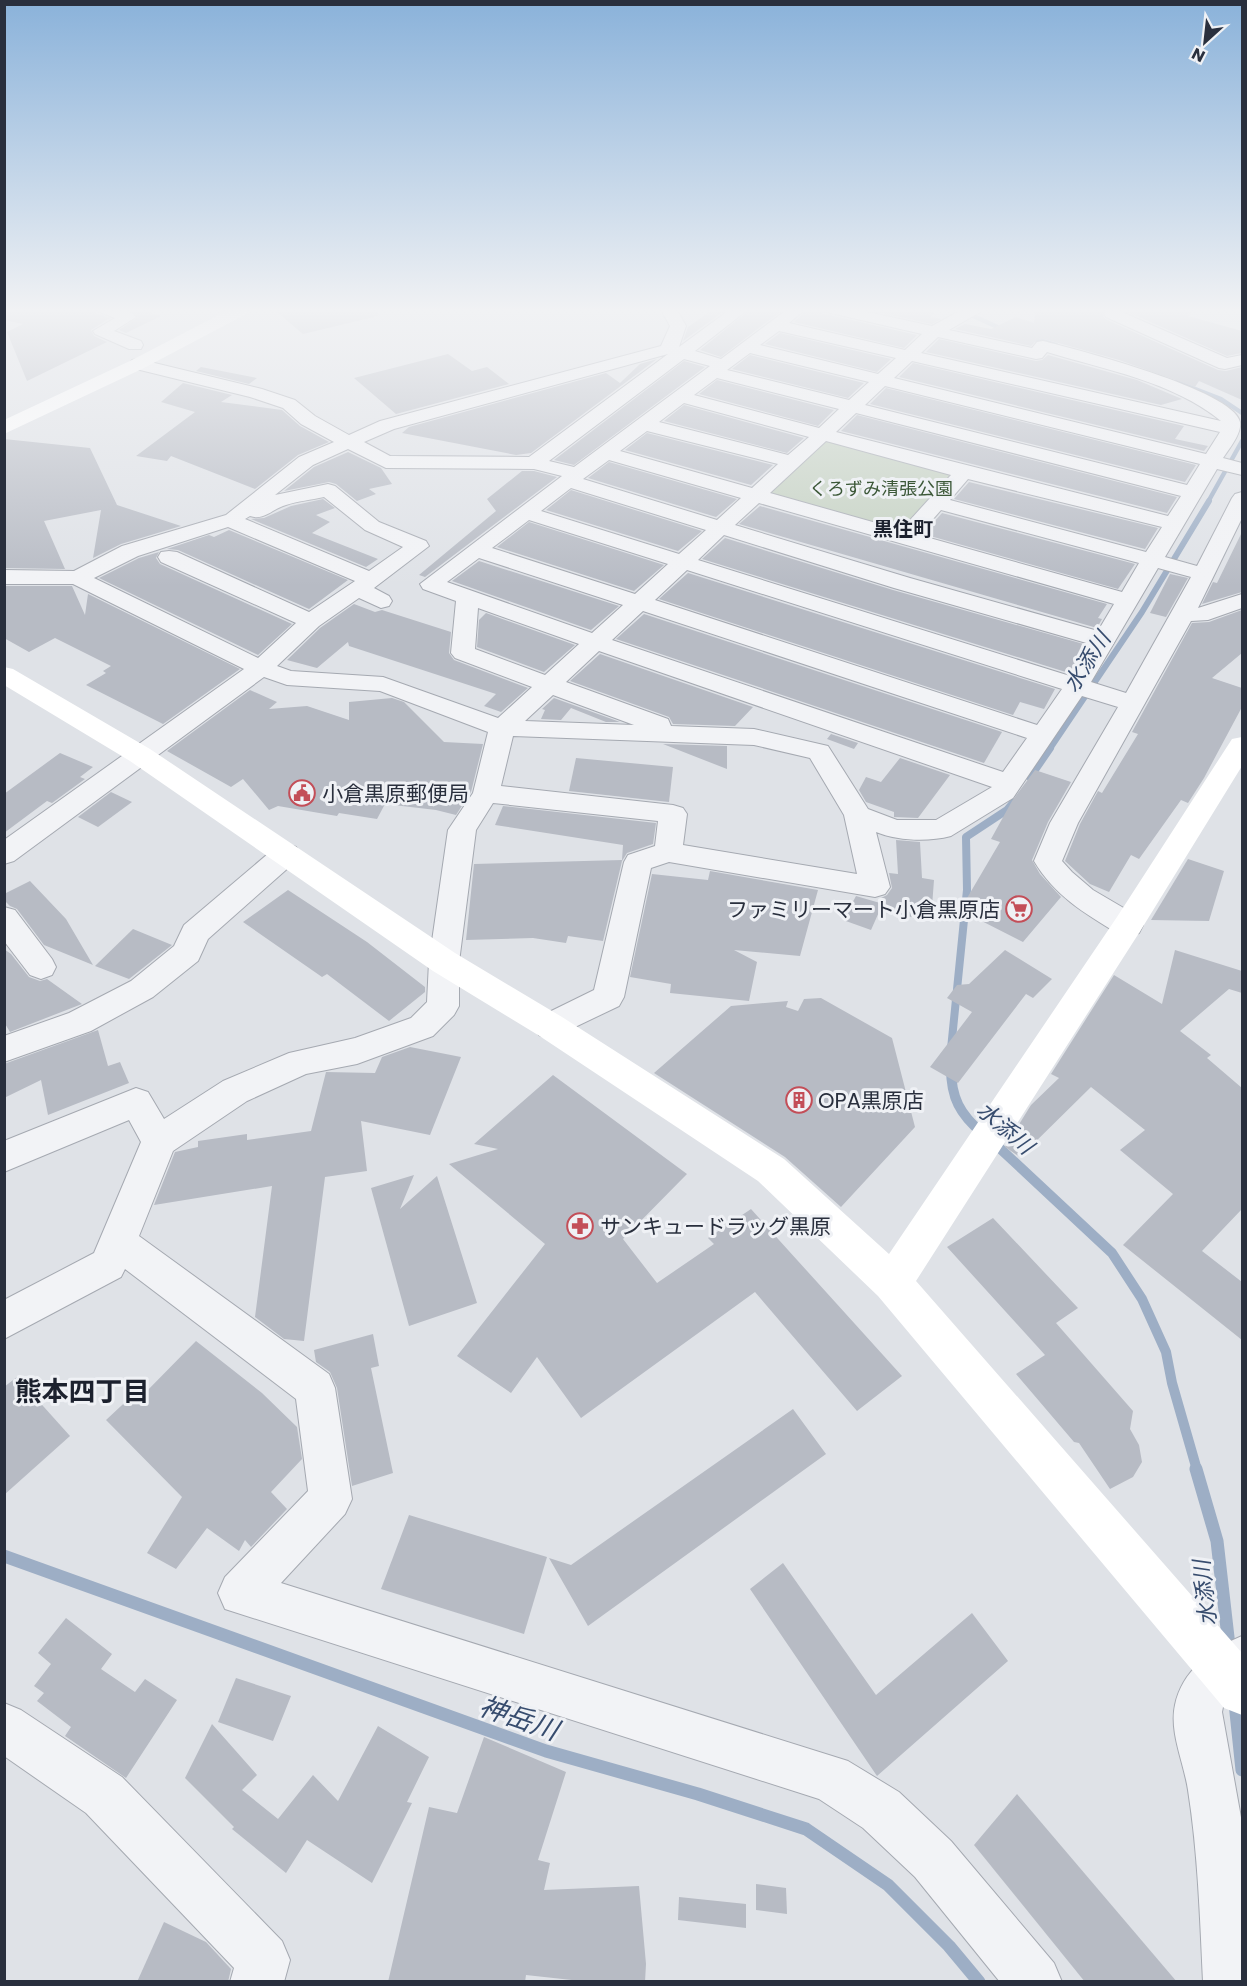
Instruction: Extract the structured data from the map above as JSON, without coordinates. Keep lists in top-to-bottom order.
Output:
{
  "districts": ["黒住町", "熊本四丁目"],
  "water": ["水添川", "神岳川"],
  "parks": ["くろずみ清張公園"],
  "places": {
    "public building": ["小倉黒原郵便局"],
    "supermarket": ["ファミリーマート小倉黒原店"],
    "building": ["OPA黒原店"],
    "pharmacy": ["サンキュードラッグ黒原"]
  },
  "north": "bottom left"
}
